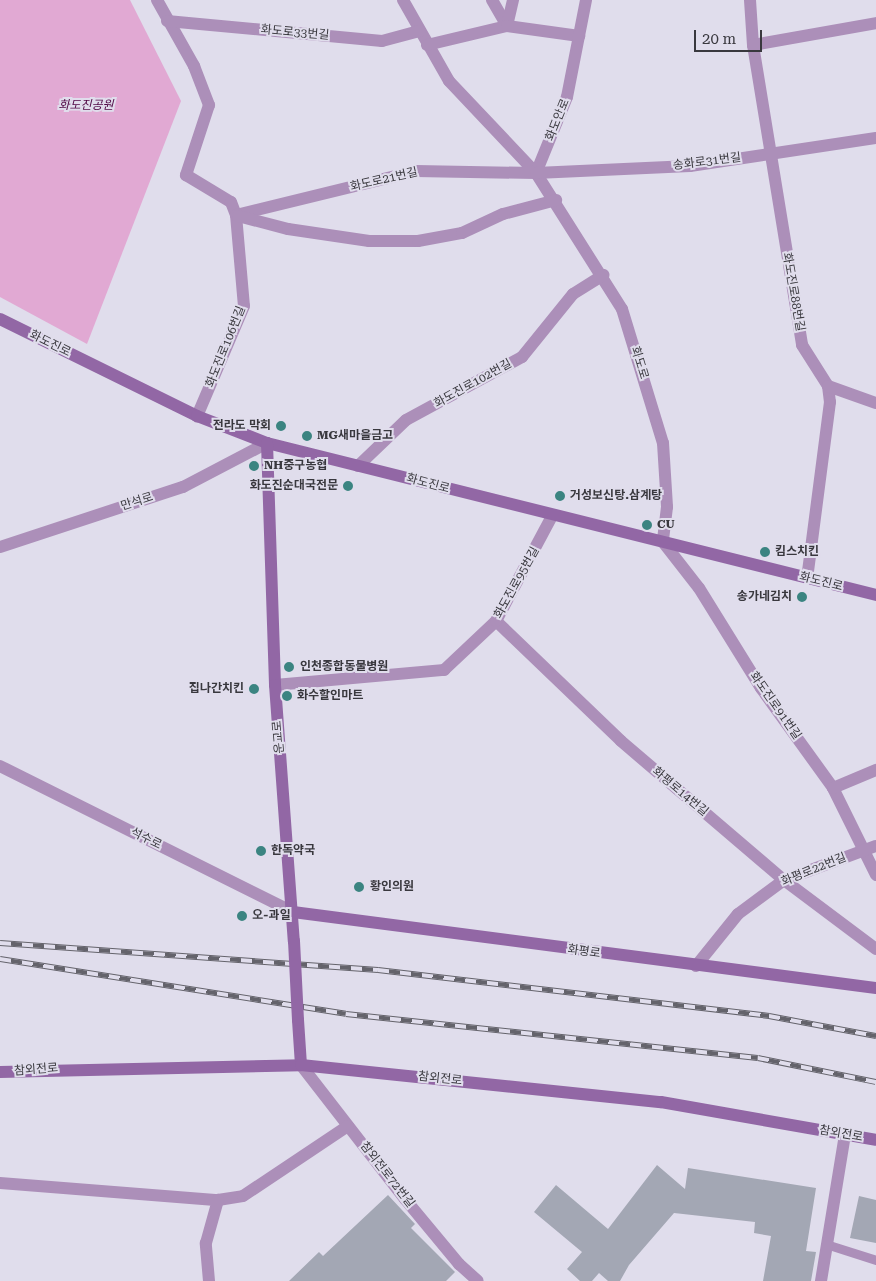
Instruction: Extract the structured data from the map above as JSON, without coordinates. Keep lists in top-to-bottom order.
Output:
{
  "streets": {
    "street": [
      "화도로33번길",
      "화도안로",
      "송화로31번길",
      "화도로21번길",
      "화도진로88번길",
      "화도진로",
      "화도진로106번길",
      "화도로",
      "화도진로102번길",
      "만석로",
      "화도진로95번길",
      "화도진로91번길",
      "운교로",
      "화평로14번길",
      "석수로",
      "화평로22번길",
      "화평로",
      "참외전로",
      "참외전로72번길"
    ]
  },
  "crossings": [
    ["화도로33번길", "화도로"],
    ["화도안로", "송화로31번길"],
    ["화도안로", "화도로21번길"],
    ["화도안로", "화도로"],
    ["송화로31번길", "화도로21번길"],
    ["송화로31번길", "화도진로88번길"],
    ["송화로31번길", "화도로"],
    ["화도로21번길", "화도진로106번길"],
    ["화도로21번길", "화도로"],
    ["화도진로", "화도진로106번길"],
    ["화도진로", "화도로"],
    ["화도진로", "화도진로102번길"],
    ["화도진로", "만석로"],
    ["화도진로", "화도진로95번길"],
    ["화도진로", "화도진로91번길"],
    ["화도진로", "운교로"],
    ["화도로", "화도진로102번길"],
    ["화도로", "화도진로91번길"],
    ["만석로", "운교로"],
    ["화도진로95번길", "운교로"],
    ["화도진로95번길", "화평로14번길"],
    ["화도진로91번길", "화평로22번길"],
    ["운교로", "석수로"],
    ["운교로", "화평로"],
    ["운교로", "참외전로"],
    ["운교로", "참외전로72번길"],
    ["화평로14번길", "화평로22번길"],
    ["석수로", "화평로"],
    ["화평로22번길", "화평로"],
    ["참외전로", "참외전로72번길"]
  ],
  "parks": ["화도진공원"],
  "places": [
    "전라도 막회",
    "MG새마을금고",
    "NH중구농협",
    "화도진순대국전문",
    "거성보신탕.삼계탕",
    "CU",
    "킴스치킨",
    "송가네김치",
    "인천종합동물병원",
    "집나간치킨",
    "화수할인마트",
    "한독약국",
    "황인의원",
    "오-과일"
  ],
  "scale_bar": "20 m"
}
